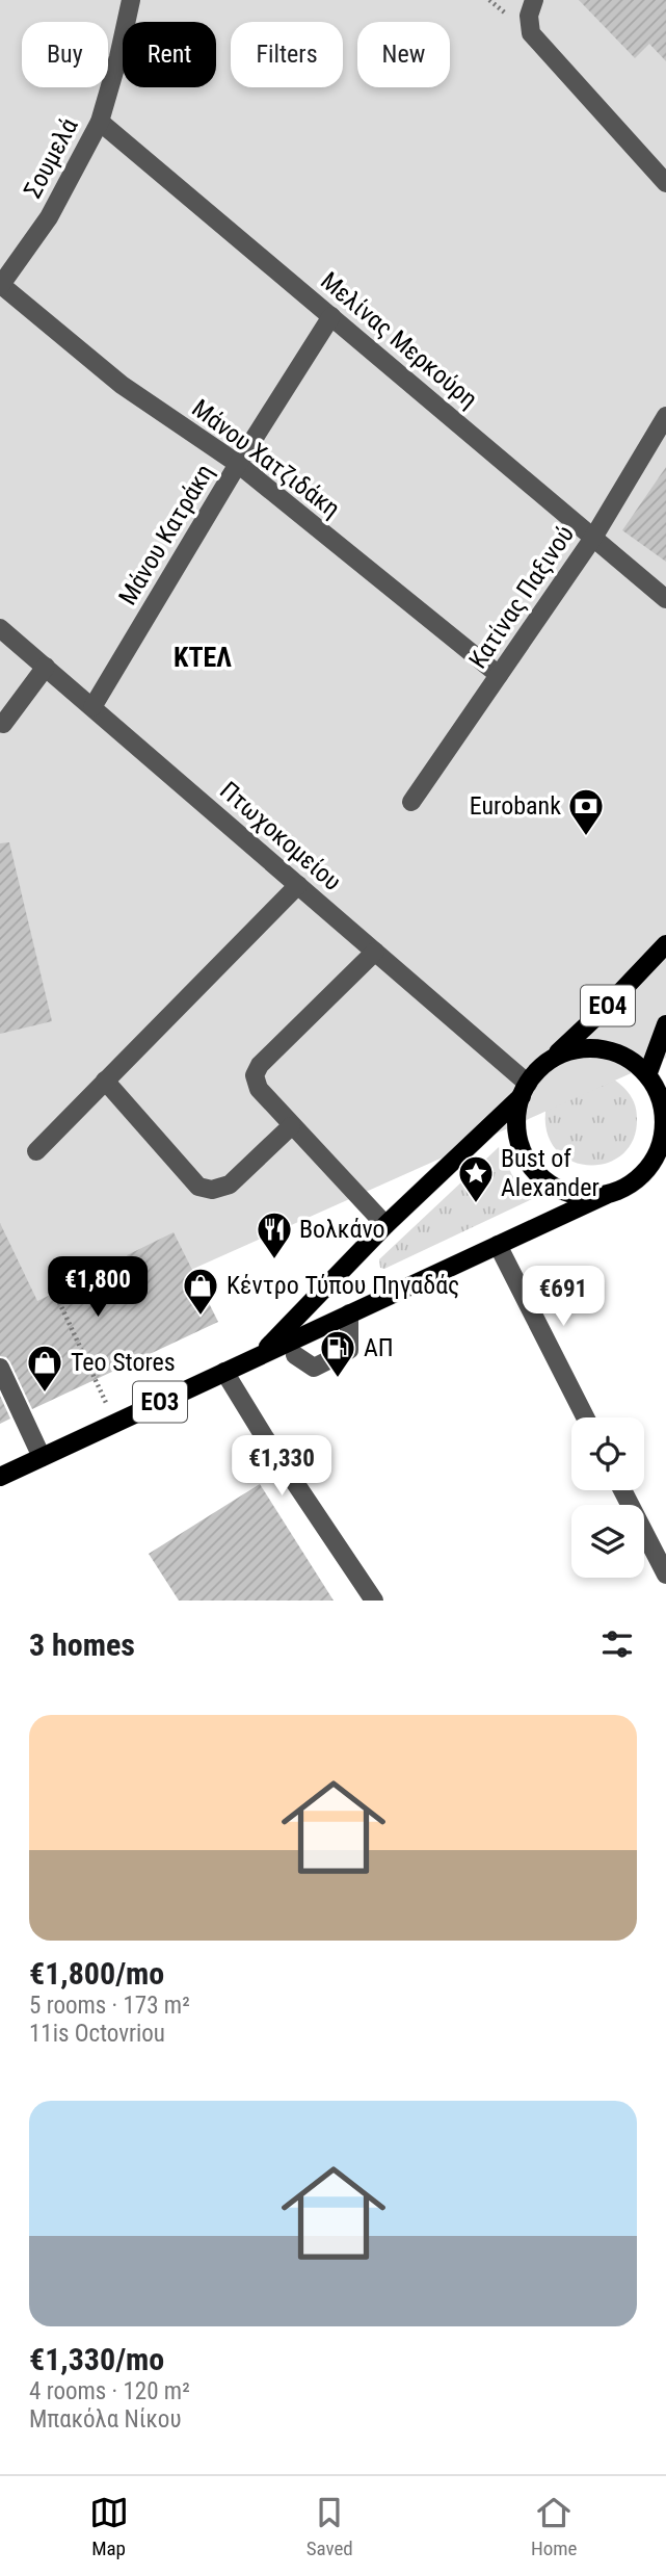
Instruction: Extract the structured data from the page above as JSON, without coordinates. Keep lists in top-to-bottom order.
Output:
{
  "streets": {
    "main road": ["ΕΟ4", "ΕΟ3"],
    "street": [
      "Σουμελά",
      "Μελίνας Μερκούρη",
      "Μάνου Χατζιδάκη",
      "Μάνου Κατράκη",
      "Κατίνας Παξινού",
      "Πτωχοκομείου"
    ]
  },
  "crossings": [
    ["Σουμελά", "Μελίνας Μερκούρη"],
    ["Σουμελά", "Μάνου Χατζιδάκη"],
    ["Μελίνας Μερκούρη", "Μάνου Κατράκη"],
    ["Μελίνας Μερκούρη", "Κατίνας Παξινού"],
    ["Μάνου Χατζιδάκη", "Μάνου Κατράκη"],
    ["Μάνου Χατζιδάκη", "Κατίνας Παξινού"],
    ["Μάνου Κατράκη", "Πτωχοκομείου"],
    ["Πτωχοκομείου", "ΕΟ4"],
    ["Πτωχοκομείου", "ΕΟ3"],
    ["ΕΟ4", "ΕΟ3"]
  ],
  "districts": ["ΚΤΕΛ"],
  "places": {
    "bank": ["Eurobank"],
    "place": ["Bust of Alexander"],
    "restaurant": ["Βολκάνο"],
    "shop": ["Κέντρο Τύπου Πηγαδάς", "Teo Stores"],
    "fuel station": ["ΑΠ"]
  },
  "page": {
    "chip": [
      "Buy",
      "Rent",
      "Filters",
      "New"
    ],
    "price": ["€1,800", "€691", "€1,330"],
    "heading": "3 homes",
    "list": [
      {
        "name": "€1,800/mo",
        "note": "5 rooms · 173 m² · 11is Octovriou"
      },
      {
        "name": "€1,330/mo",
        "note": "4 rooms · 120 m² · Μπακόλα Νίκου"
      }
    ],
    "tabs": ["Map", "Saved", "Home"]
  }
}
